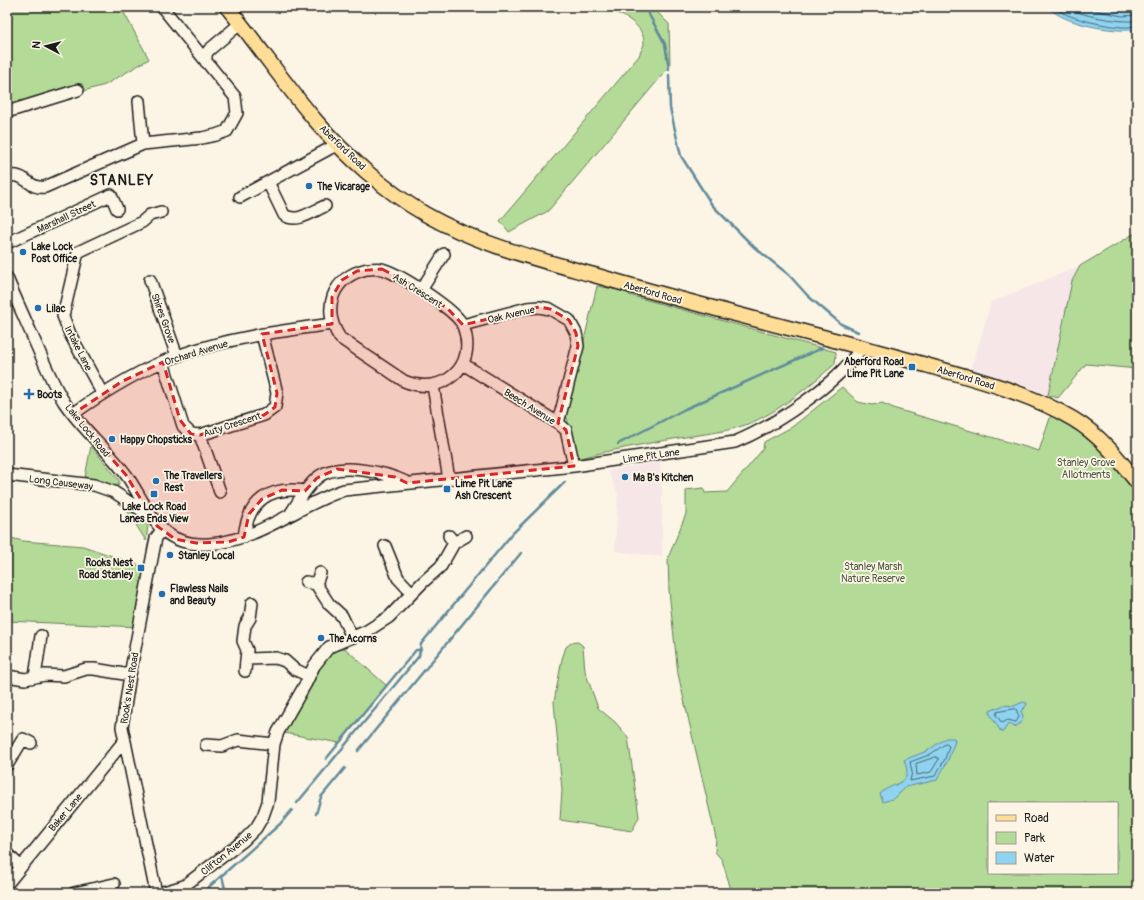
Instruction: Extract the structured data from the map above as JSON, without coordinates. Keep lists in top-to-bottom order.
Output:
{
  "streets": {
    "main road": ["Aberford Road"],
    "street": [
      "Marshall Street",
      "Ash Crescent",
      "Oak Avenue",
      "Shires Grove",
      "Intake Lane",
      "Orchard Avenue",
      "Beech Avenue",
      "Auty Crescent",
      "Lake Lock Road",
      "Lime Pit Lane",
      "Long Causeway",
      "Rook's Nest Road",
      "Baker Lane",
      "Clifton Avenue"
    ]
  },
  "crossings": [
    ["Aberford Road", "Lime Pit Lane"],
    ["Ash Crescent", "Oak Avenue"],
    ["Ash Crescent", "Orchard Avenue"],
    ["Ash Crescent", "Beech Avenue"],
    ["Oak Avenue", "Orchard Avenue"],
    ["Oak Avenue", "Beech Avenue"],
    ["Shires Grove", "Orchard Avenue"],
    ["Intake Lane", "Orchard Avenue"],
    ["Orchard Avenue", "Beech Avenue"],
    ["Orchard Avenue", "Auty Crescent"],
    ["Orchard Avenue", "Lake Lock Road"],
    ["Beech Avenue", "Lime Pit Lane"],
    ["Lake Lock Road", "Lime Pit Lane"],
    ["Lake Lock Road", "Long Causeway"],
    ["Lake Lock Road", "Rook's Nest Road"],
    ["Lime Pit Lane", "Rook's Nest Road"],
    ["Rook's Nest Road", "Baker Lane"]
  ],
  "districts": ["STANLEY"],
  "parks": ["Stanley Grove Allotments", "Stanley Marsh Nature Reserve"],
  "places": {
    "other": [
      "The Vicarage",
      "Lake Lock Post Office",
      "Lilac",
      "Happy Chopsticks",
      "Ma B's Kitchen",
      "The Travellers Rest",
      "Stanley Local",
      "Flawless Nails and Beauty",
      "The Acorns"
    ],
    "transit": [
      "Aberford Road Lime Pit Lane",
      "Lime Pit Lane Ash Crescent",
      "Lake Lock Road Lanes Ends View",
      "Rooks Nest Road Stanley"
    ],
    "health": ["Boots"]
  },
  "legend": ["Road", "Park", "Water"],
  "north": "left"
}
